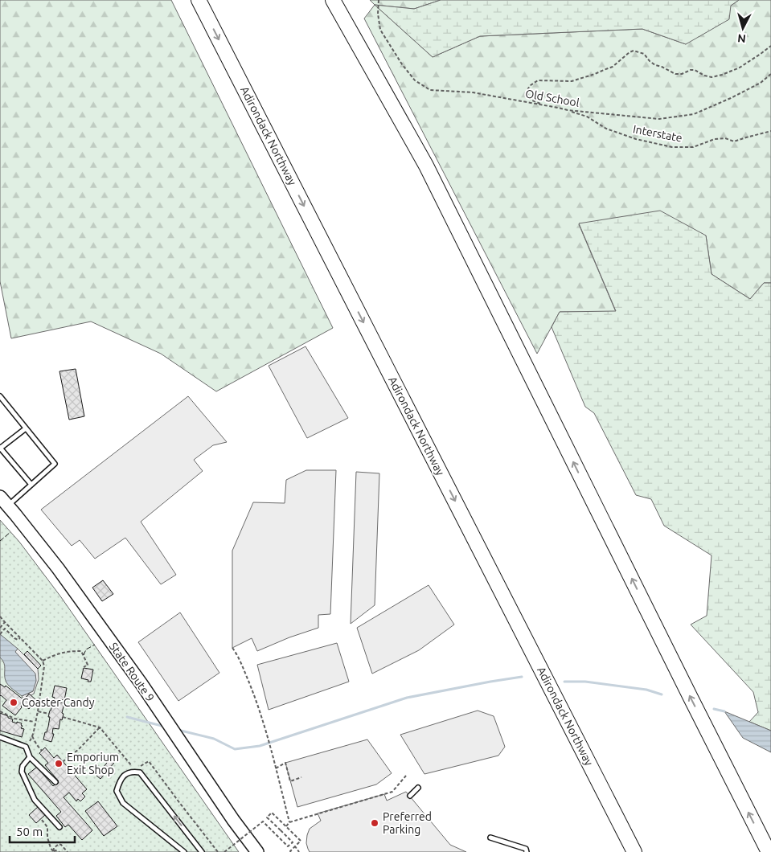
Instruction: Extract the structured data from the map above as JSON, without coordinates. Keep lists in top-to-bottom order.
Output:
{
  "streets": {
    "highway": ["Adirondack Northway"],
    "main road": ["State Route 9"],
    "path": ["Old School", "Interstate"]
  },
  "crossings": [
    ["Old School", "Interstate"]
  ],
  "places": ["Coaster Candy", "Emporium Exit Shop", "Preferred Parking"],
  "scale_bar": "50 m",
  "north": "bottom"
}
